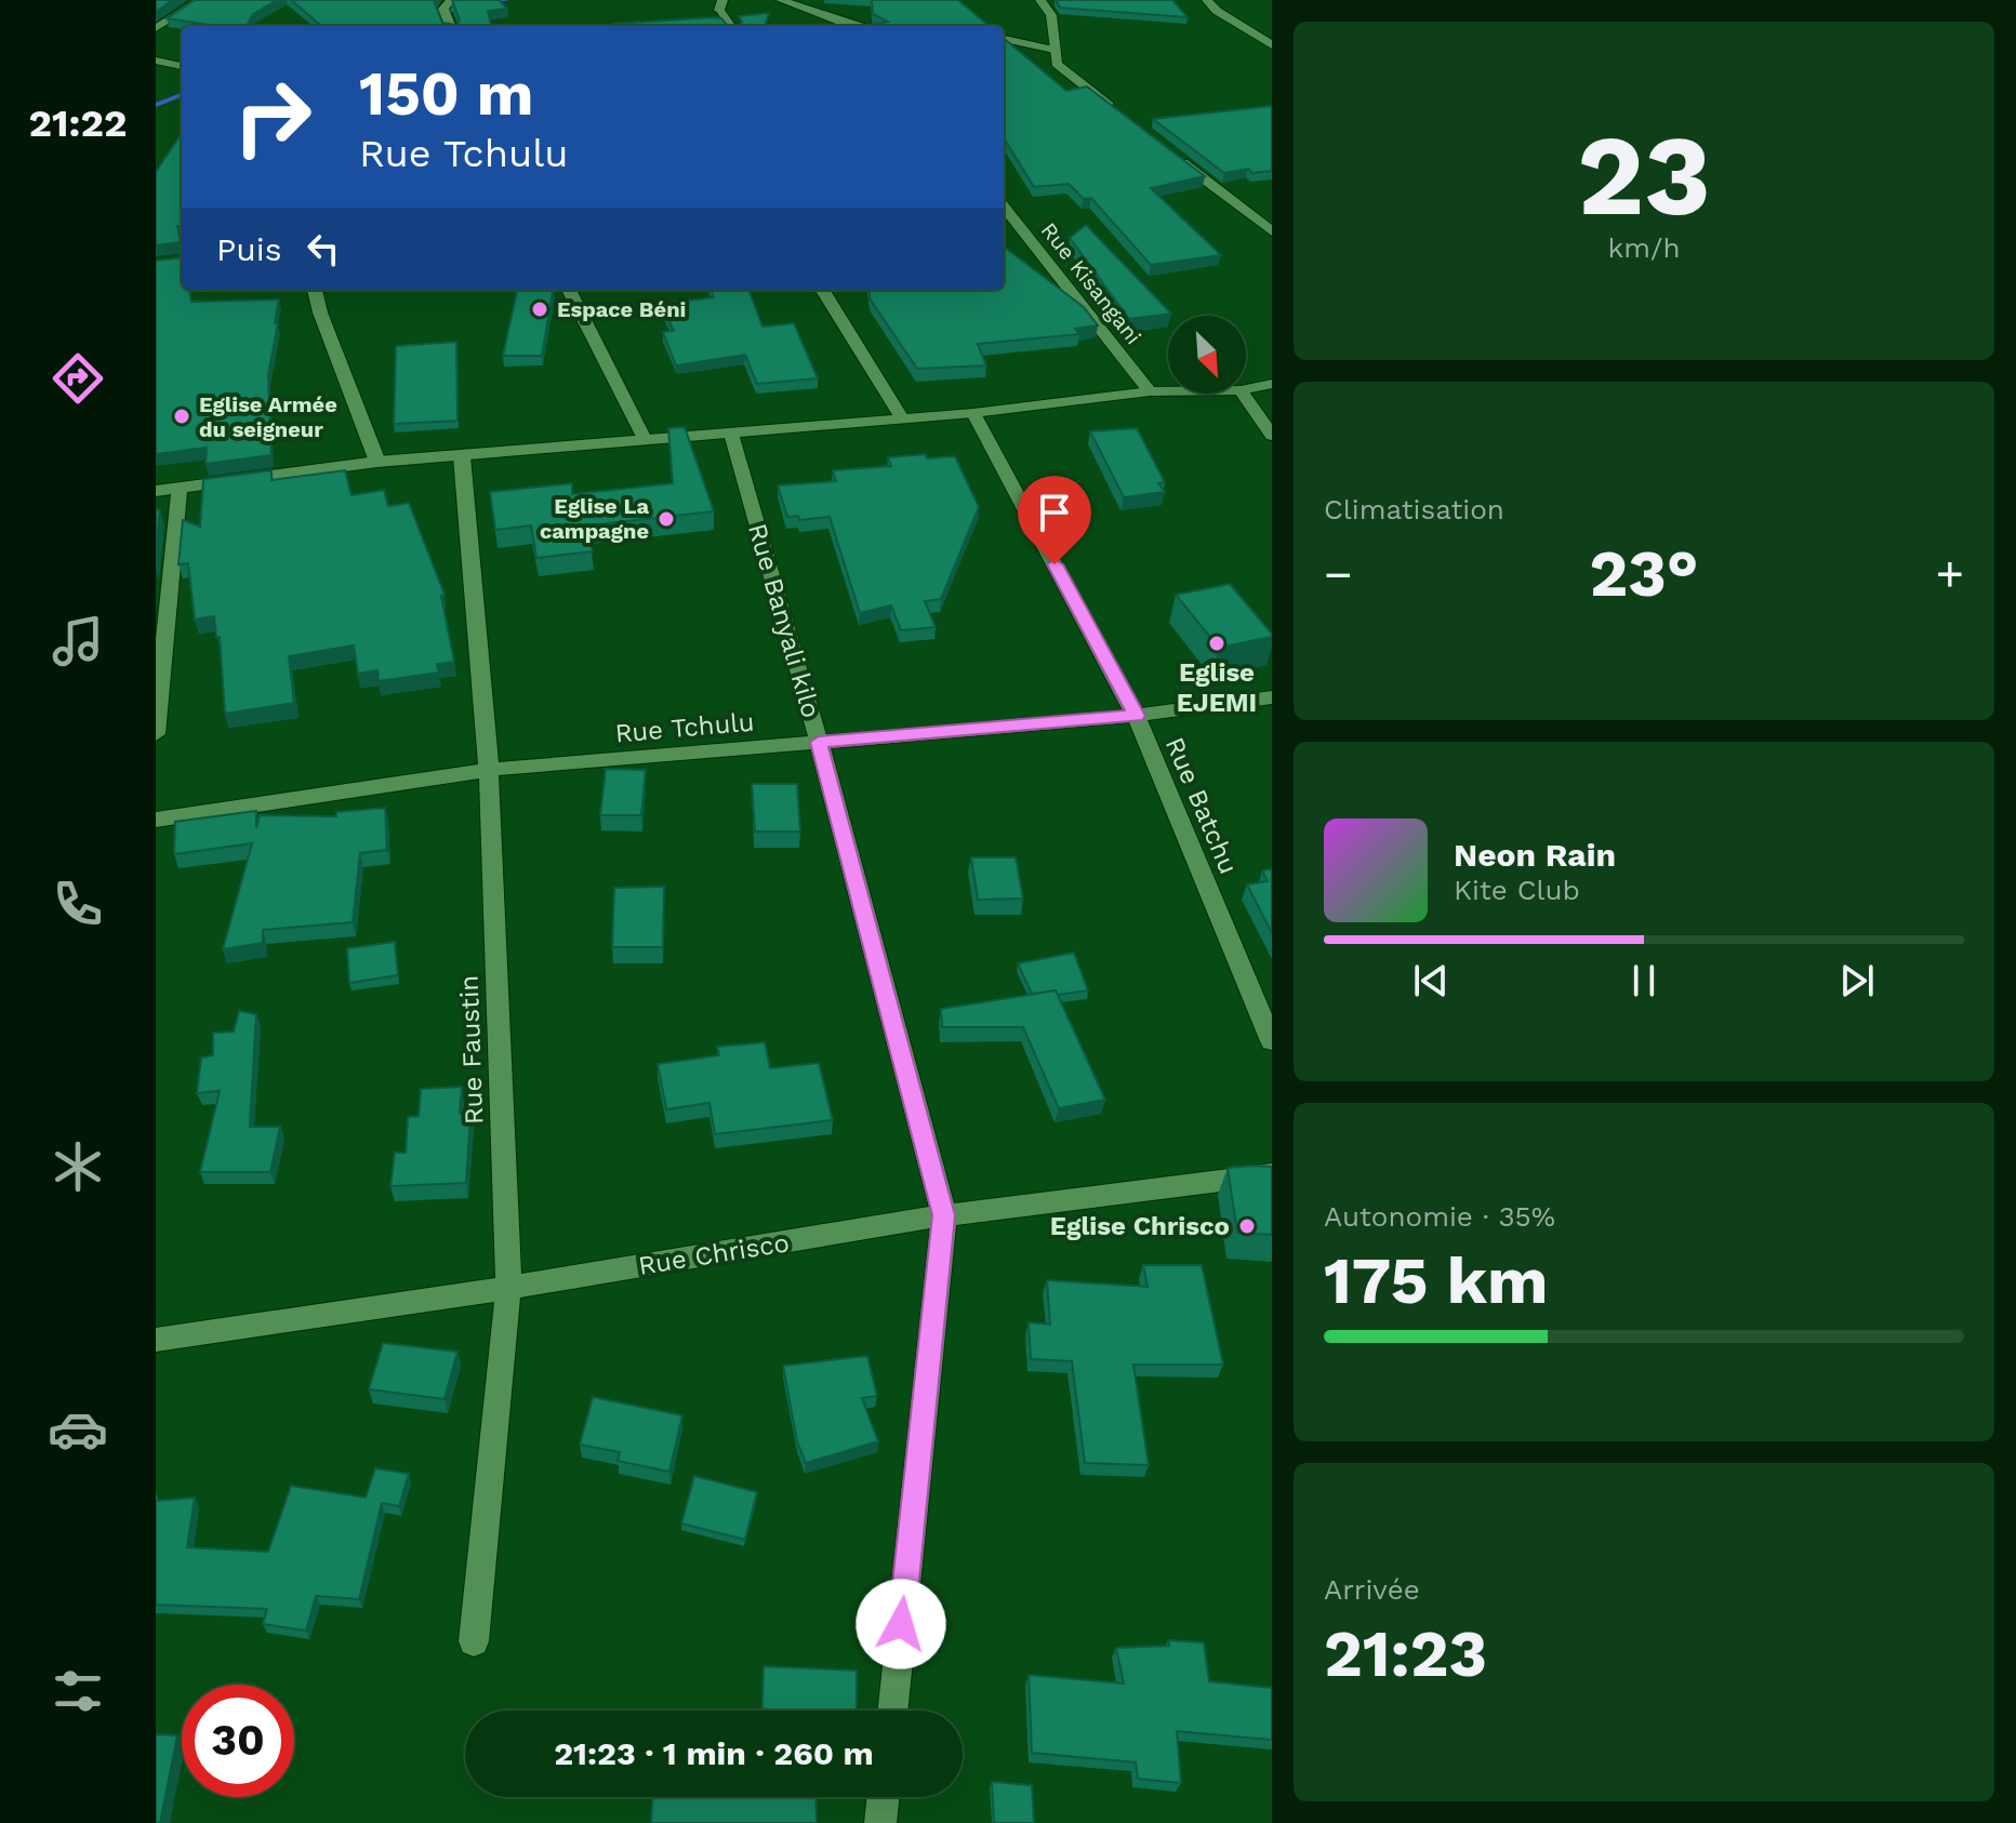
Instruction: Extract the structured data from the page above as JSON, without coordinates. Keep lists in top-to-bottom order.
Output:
{
  "streets": {
    "street": [
      "Rue Kisangani",
      "Rue Banyali kilo",
      "Rue Tchulu",
      "Rue Batchu",
      "Rue Faustin",
      "Rue Chrisco"
    ]
  },
  "crossings": [
    ["Rue Banyali kilo", "Rue Tchulu"],
    ["Rue Banyali kilo", "Rue Chrisco"],
    ["Rue Tchulu", "Rue Batchu"],
    ["Rue Tchulu", "Rue Faustin"],
    ["Rue Faustin", "Rue Chrisco"]
  ],
  "places": [
    "Espace Béni",
    "Eglise Armée du seigneur",
    "Eglise La campagne",
    "Eglise EJEMI",
    "Eglise Chrisco"
  ],
  "north": "bottom right",
  "page": {
    "tabs": "21:22",
    "tile": [
      ["23", "km/h"],
      "Climatisation",
      ["Autonomie · 35%", "175 km"],
      ["Arrivée", "21:23"]
    ],
    "turn": ["150 m", "Rue Tchulu"],
    "then": "Puis",
    "heat": ["−", "23°", "+"],
    "song": ["Neon Rain", "Kite Club"],
    "limit": "30",
    "trip": "21:23 · 1 min · 260 m"
  }
}
